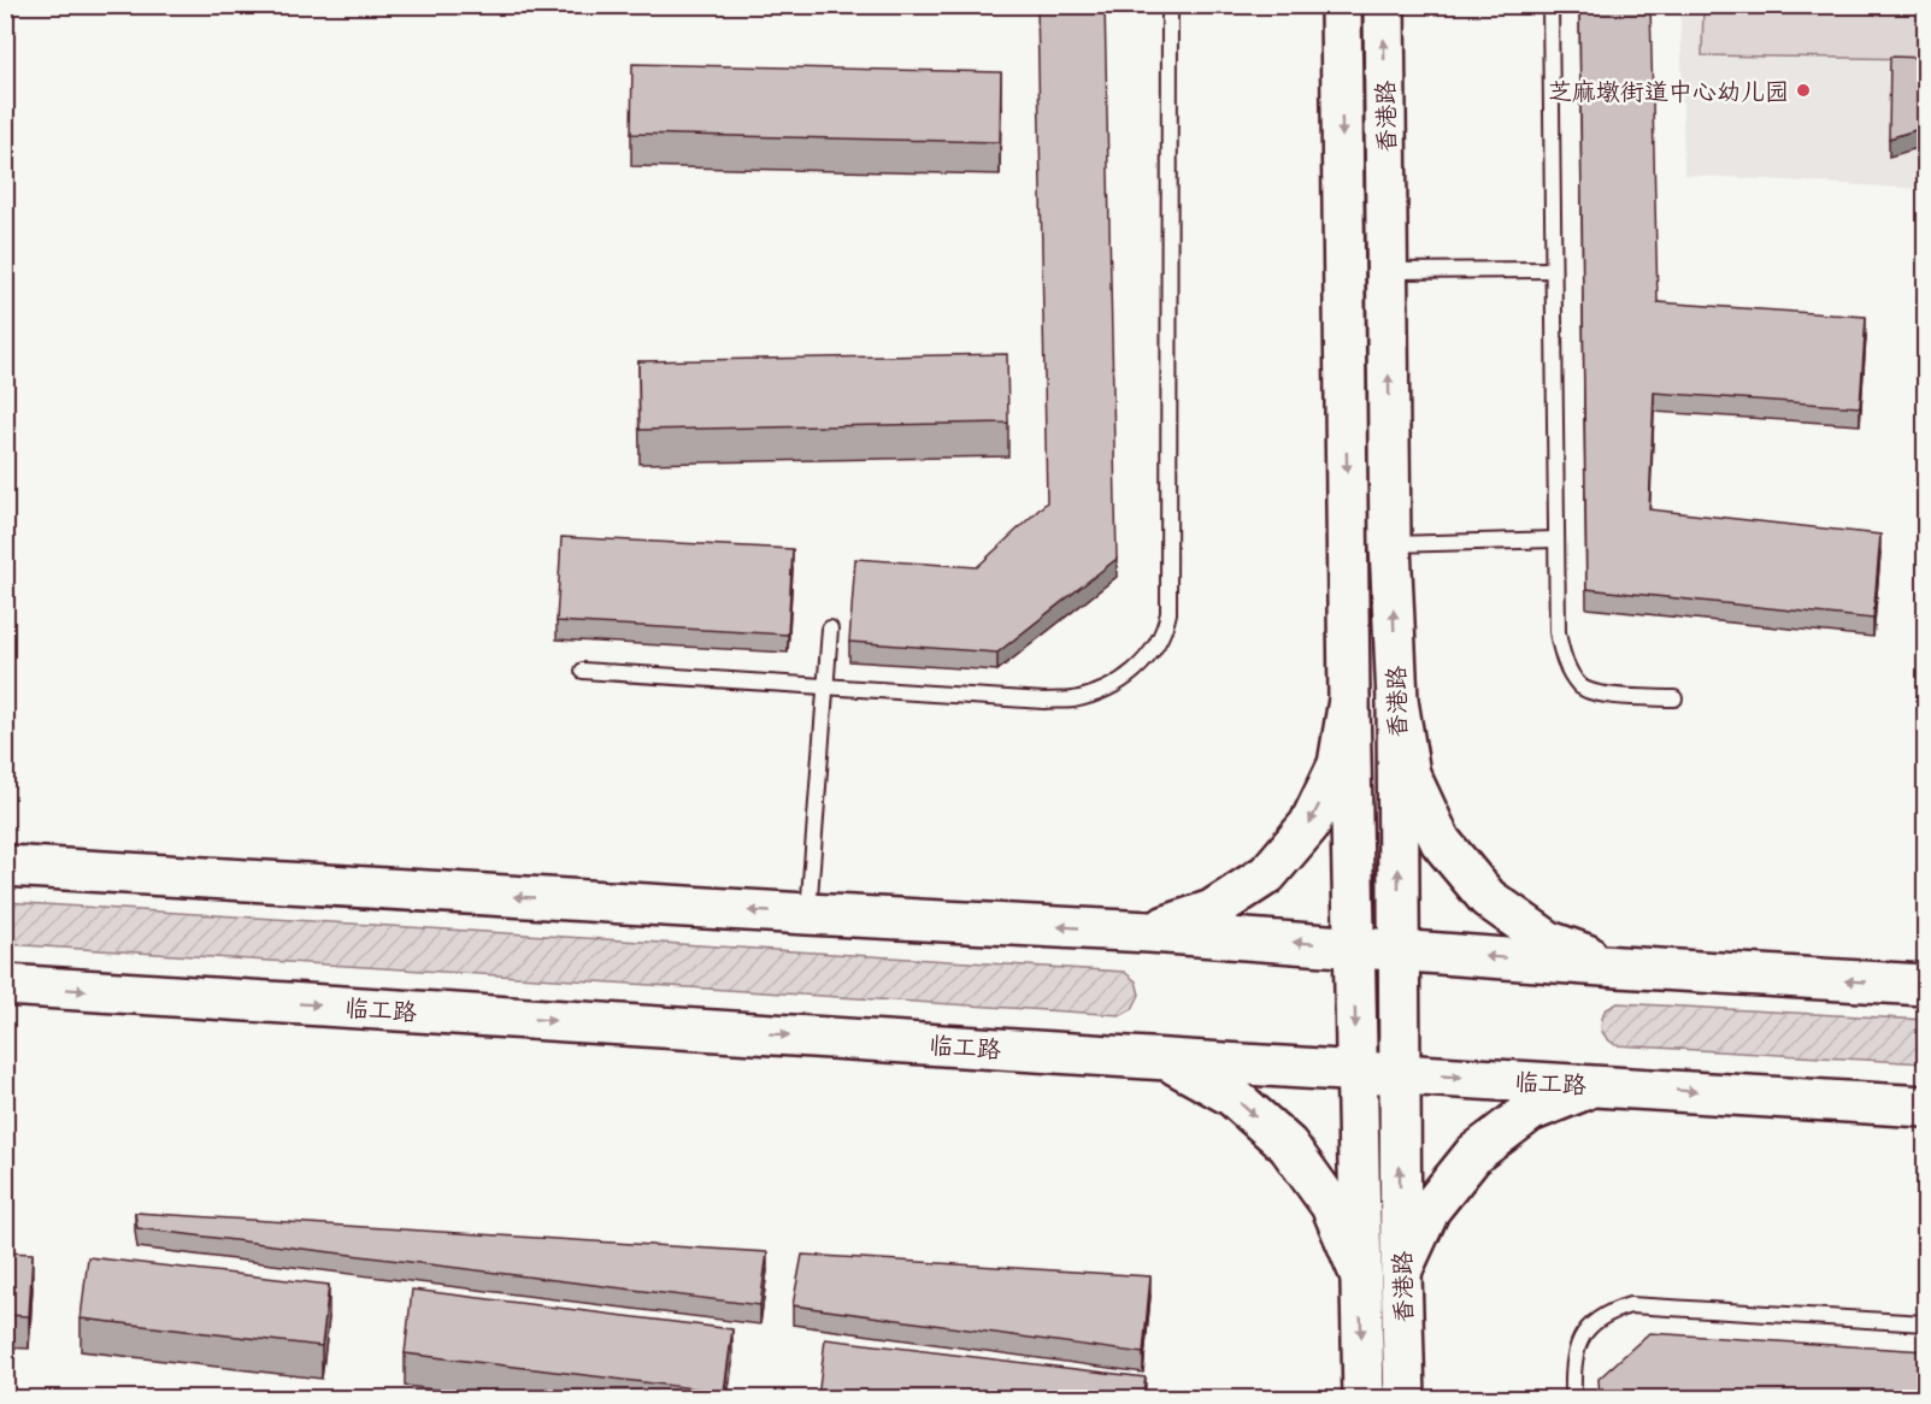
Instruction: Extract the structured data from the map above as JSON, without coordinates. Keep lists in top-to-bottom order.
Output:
{
  "streets": {
    "main road": ["香港路", "临工路"]
  },
  "crossings": [
    ["香港路", "临工路"]
  ],
  "places": ["芝麻墩街道中心幼儿园"]
}
